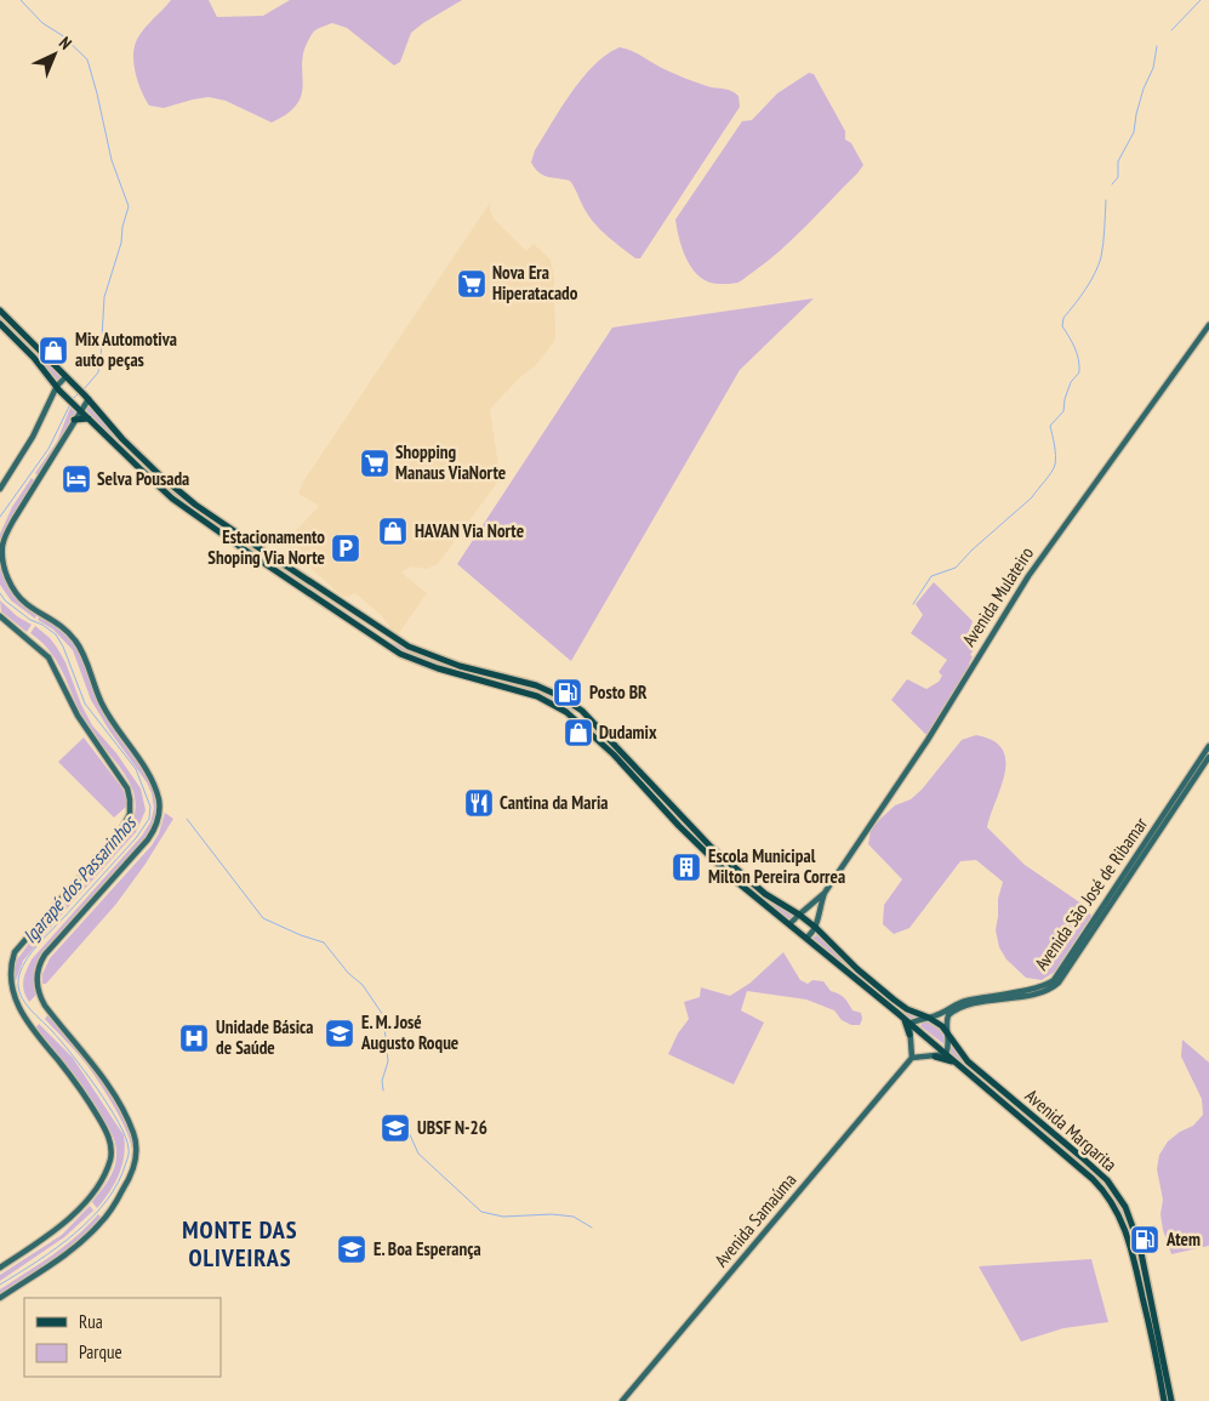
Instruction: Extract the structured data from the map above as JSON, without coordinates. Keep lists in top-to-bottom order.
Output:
{
  "streets": {
    "main road": ["Avenida Margarita"],
    "street": ["Avenida Mulateiro", "Avenida São José de Ribamar", "Avenida Samaúma"]
  },
  "crossings": [
    ["Avenida Mulateiro", "Avenida Margarita"],
    ["Avenida São José de Ribamar", "Avenida Margarita"]
  ],
  "districts": ["MONTE DAS OLIVEIRAS"],
  "water": ["Igarapé dos Passarinhos"],
  "places": {
    "supermarket": ["Nova Era Hiperatacado", "Shopping Manaus ViaNorte"],
    "shop": ["Mix Automotiva auto peças", "HAVAN Via Norte", "Dudamix"],
    "hotel": ["Selva Pousada"],
    "parking": ["Estacionamento Shoping Via Norte"],
    "fuel station": ["Posto BR", "Atem"],
    "restaurant": ["Cantina da Maria"],
    "building": ["Escola Municipal Milton Pereira Correa"],
    "school or university": ["E. M. José Augusto Roque", "UBSF N-26", "E. Boa Esperança"],
    "hospital": ["Unidade Básica de Saúde"]
  },
  "legend": ["Rua", "Parque"],
  "north": "top right"
}
